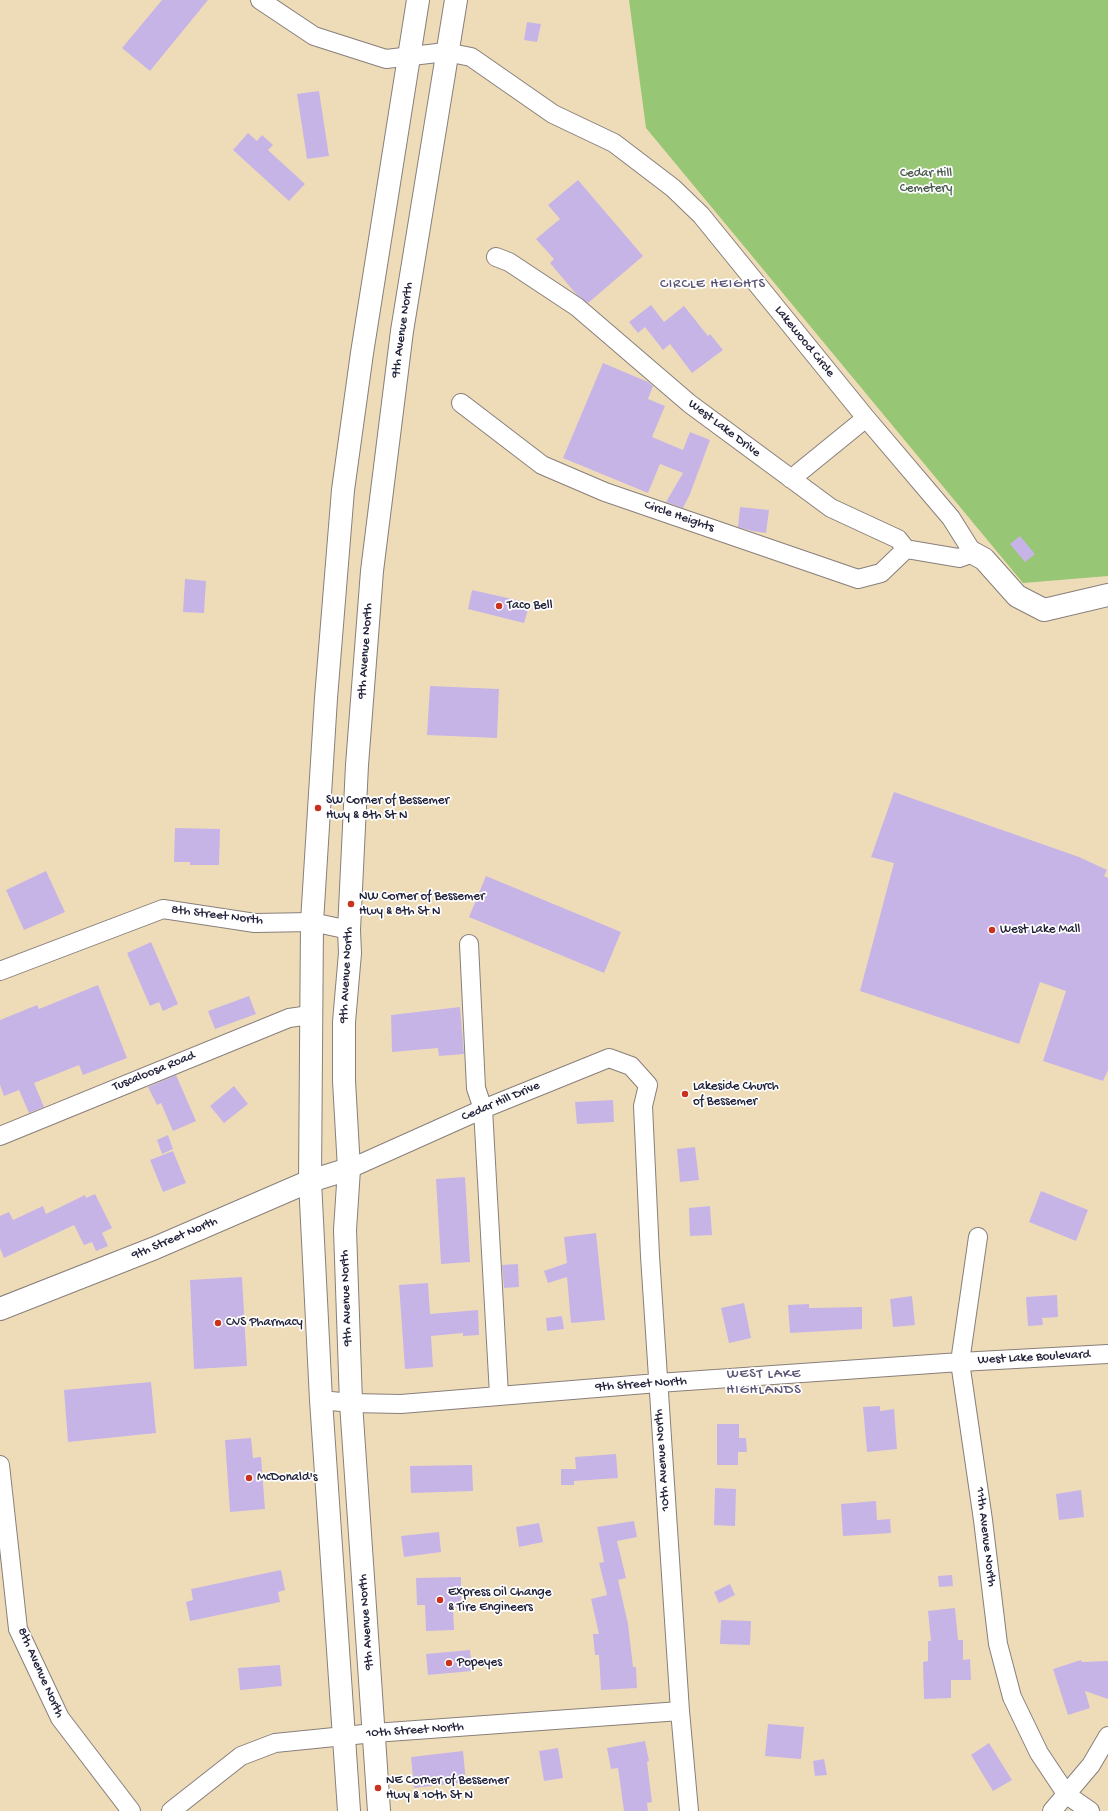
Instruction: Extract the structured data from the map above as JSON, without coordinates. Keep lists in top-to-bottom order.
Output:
{
  "streets": {
    "main road": ["9th Avenue North", "9th Street North"],
    "street": [
      "Lakewood Circle",
      "West Lake Drive",
      "Circle Heights",
      "8th Street North",
      "Tuscaloosa Road",
      "Cedar Hill Drive",
      "West Lake Boulevard",
      "10th Avenue North",
      "11th Avenue North",
      "8th Avenue North",
      "10th Street North"
    ]
  },
  "crossings": [
    ["9th Avenue North", "Lakewood Circle"],
    ["9th Avenue North", "8th Street North"],
    ["9th Avenue North", "Cedar Hill Drive"],
    ["9th Avenue North", "9th Street North"],
    ["9th Avenue North", "10th Street North"],
    ["West Lake Drive", "Circle Heights"],
    ["Cedar Hill Drive", "9th Street North"],
    ["Cedar Hill Drive", "10th Avenue North"],
    ["9th Street North", "West Lake Boulevard"],
    ["9th Street North", "10th Avenue North"],
    ["9th Street North", "11th Avenue North"],
    ["West Lake Boulevard", "11th Avenue North"],
    ["10th Avenue North", "10th Street North"]
  ],
  "districts": ["CIRCLE HEIGHTS", "WEST LAKE HIGHLANDS"],
  "parks": ["Cedar Hill Cemetery"],
  "places": [
    "Taco Bell",
    "SW Corner of Bessemer Hwy & 8th St N",
    "NW Corner of Bessemer Hwy & 8th St N",
    "West Lake Mall",
    "Lakeside Church of Bessemer",
    "CVS Pharmacy",
    "McDonald's",
    "Express Oil Change & Tire Engineers",
    "Popeyes",
    "NE Corner of Bessemer Hwy & 10th St N"
  ]
}
